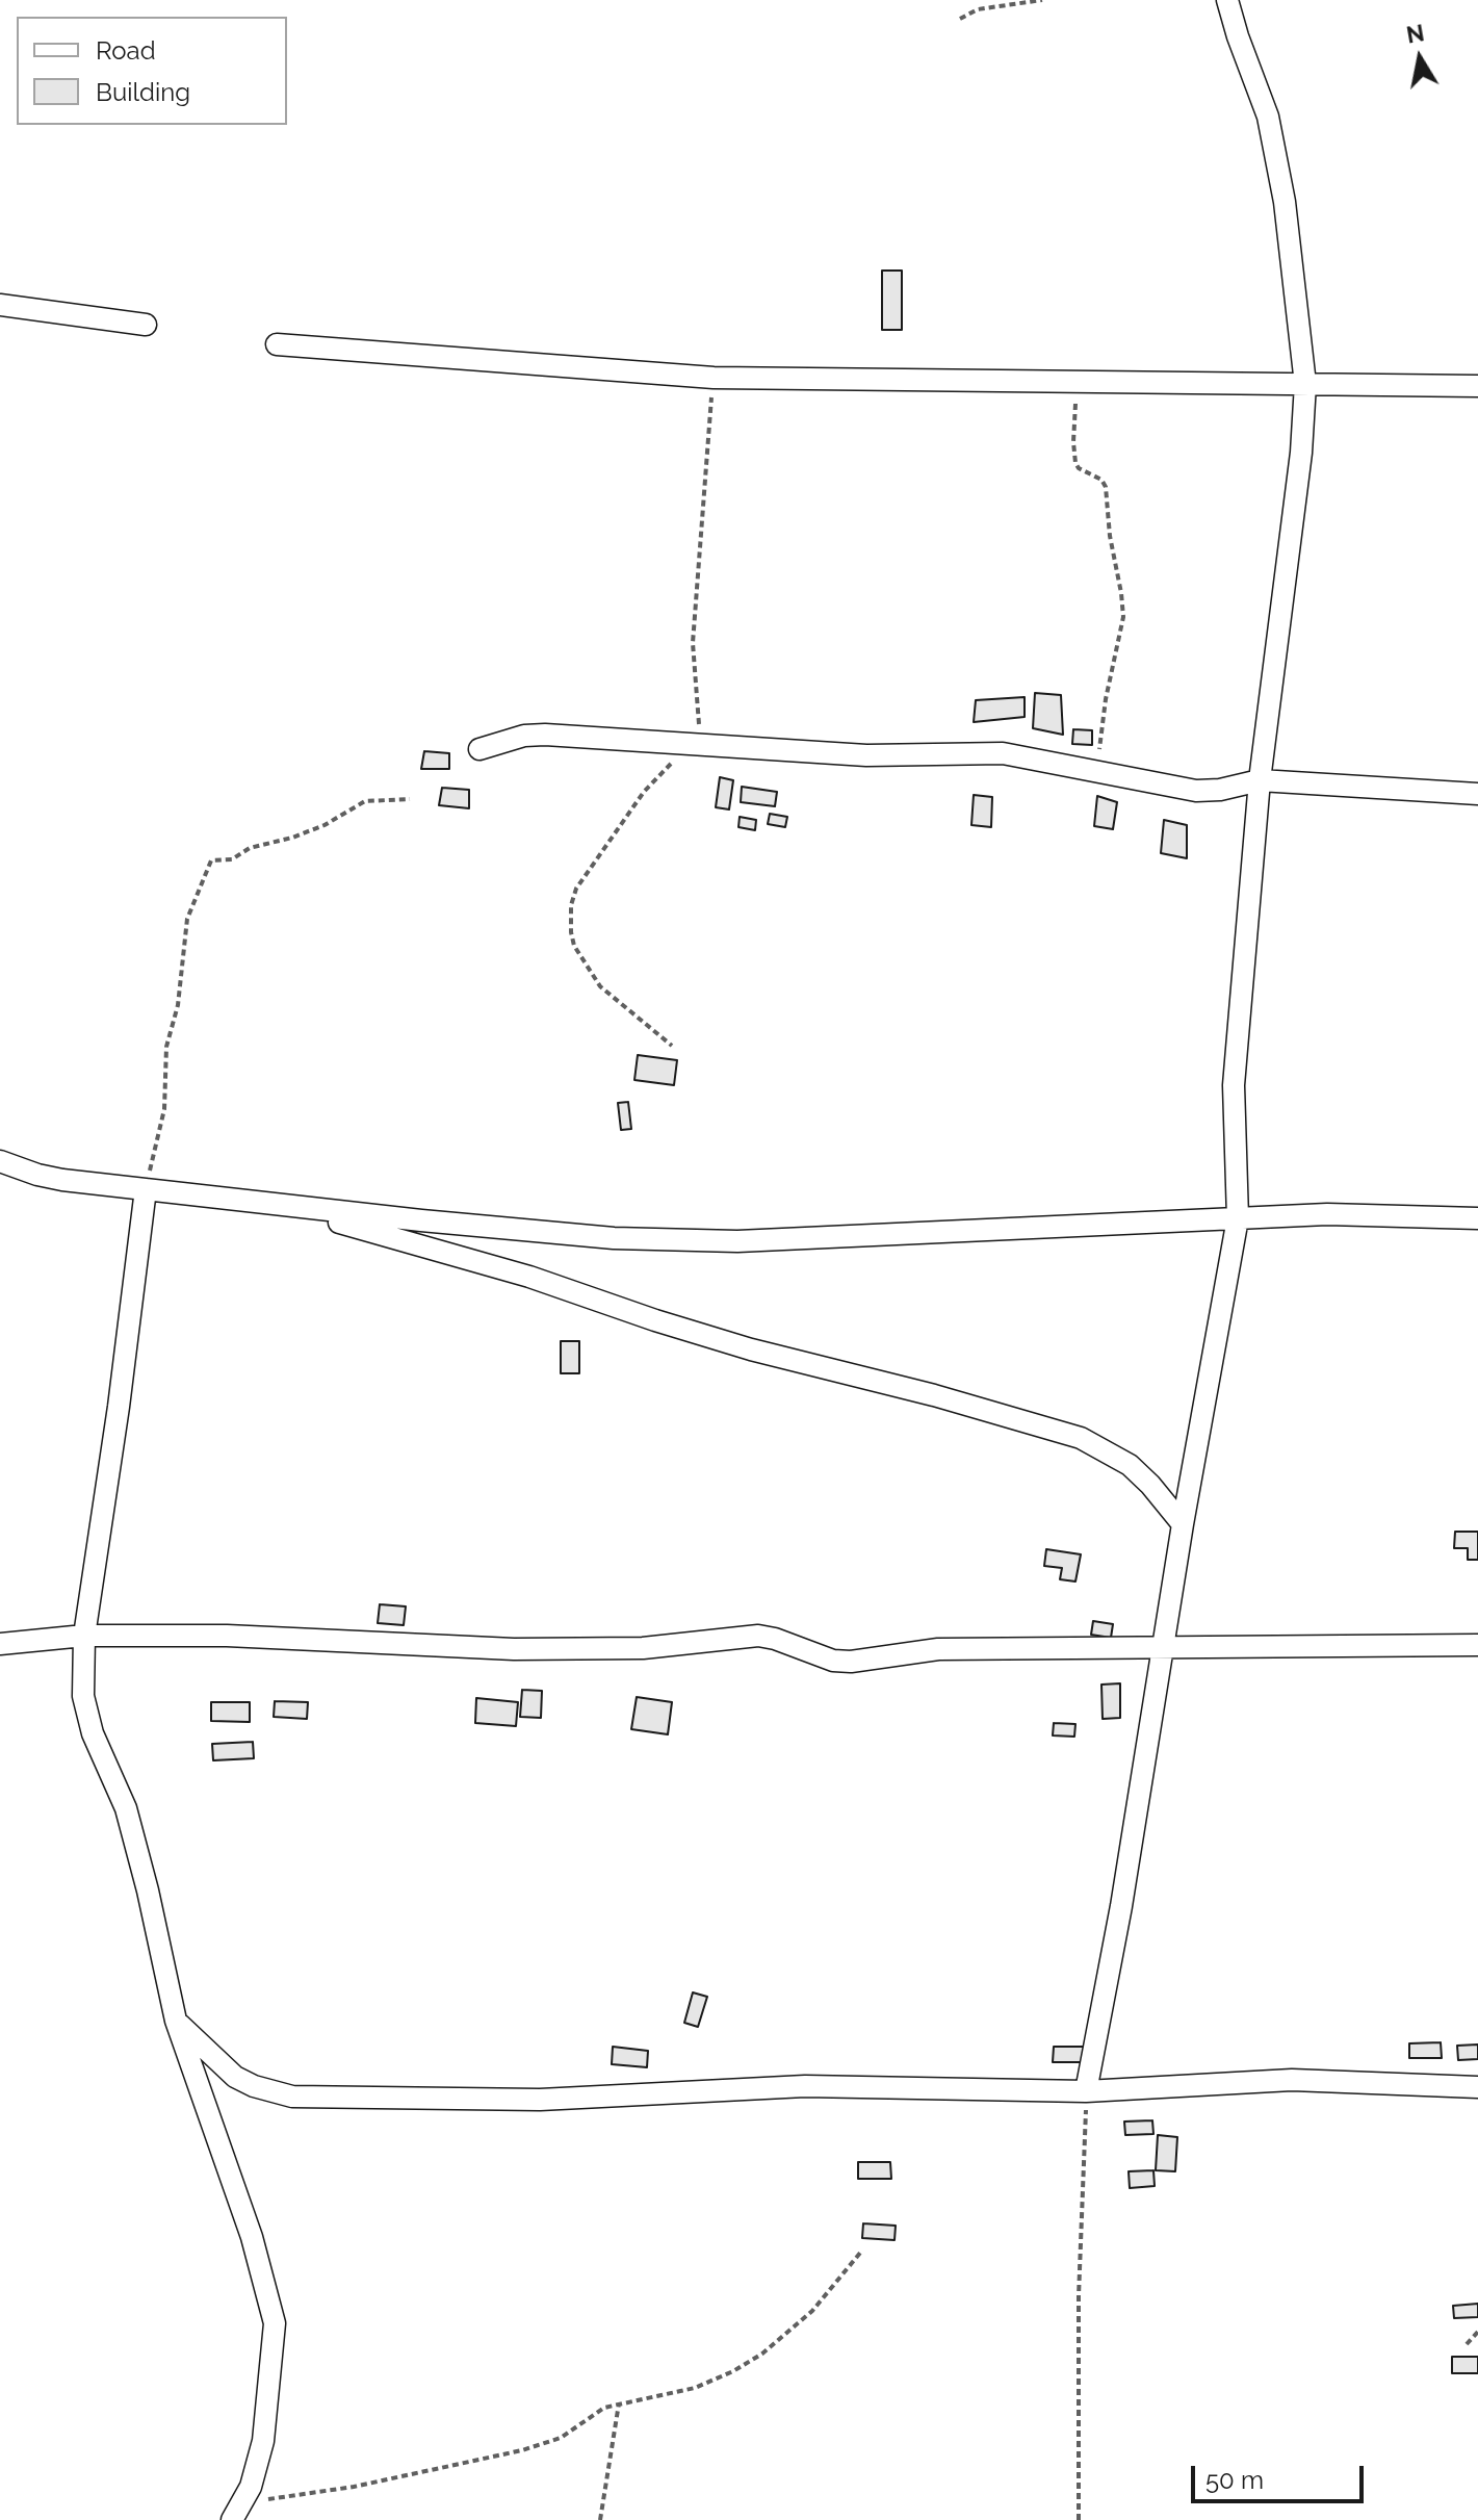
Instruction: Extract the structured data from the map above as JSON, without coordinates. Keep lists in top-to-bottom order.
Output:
{
  "legend": ["Road", "Building"],
  "scale_bar": "50 m",
  "north": "top"
}
